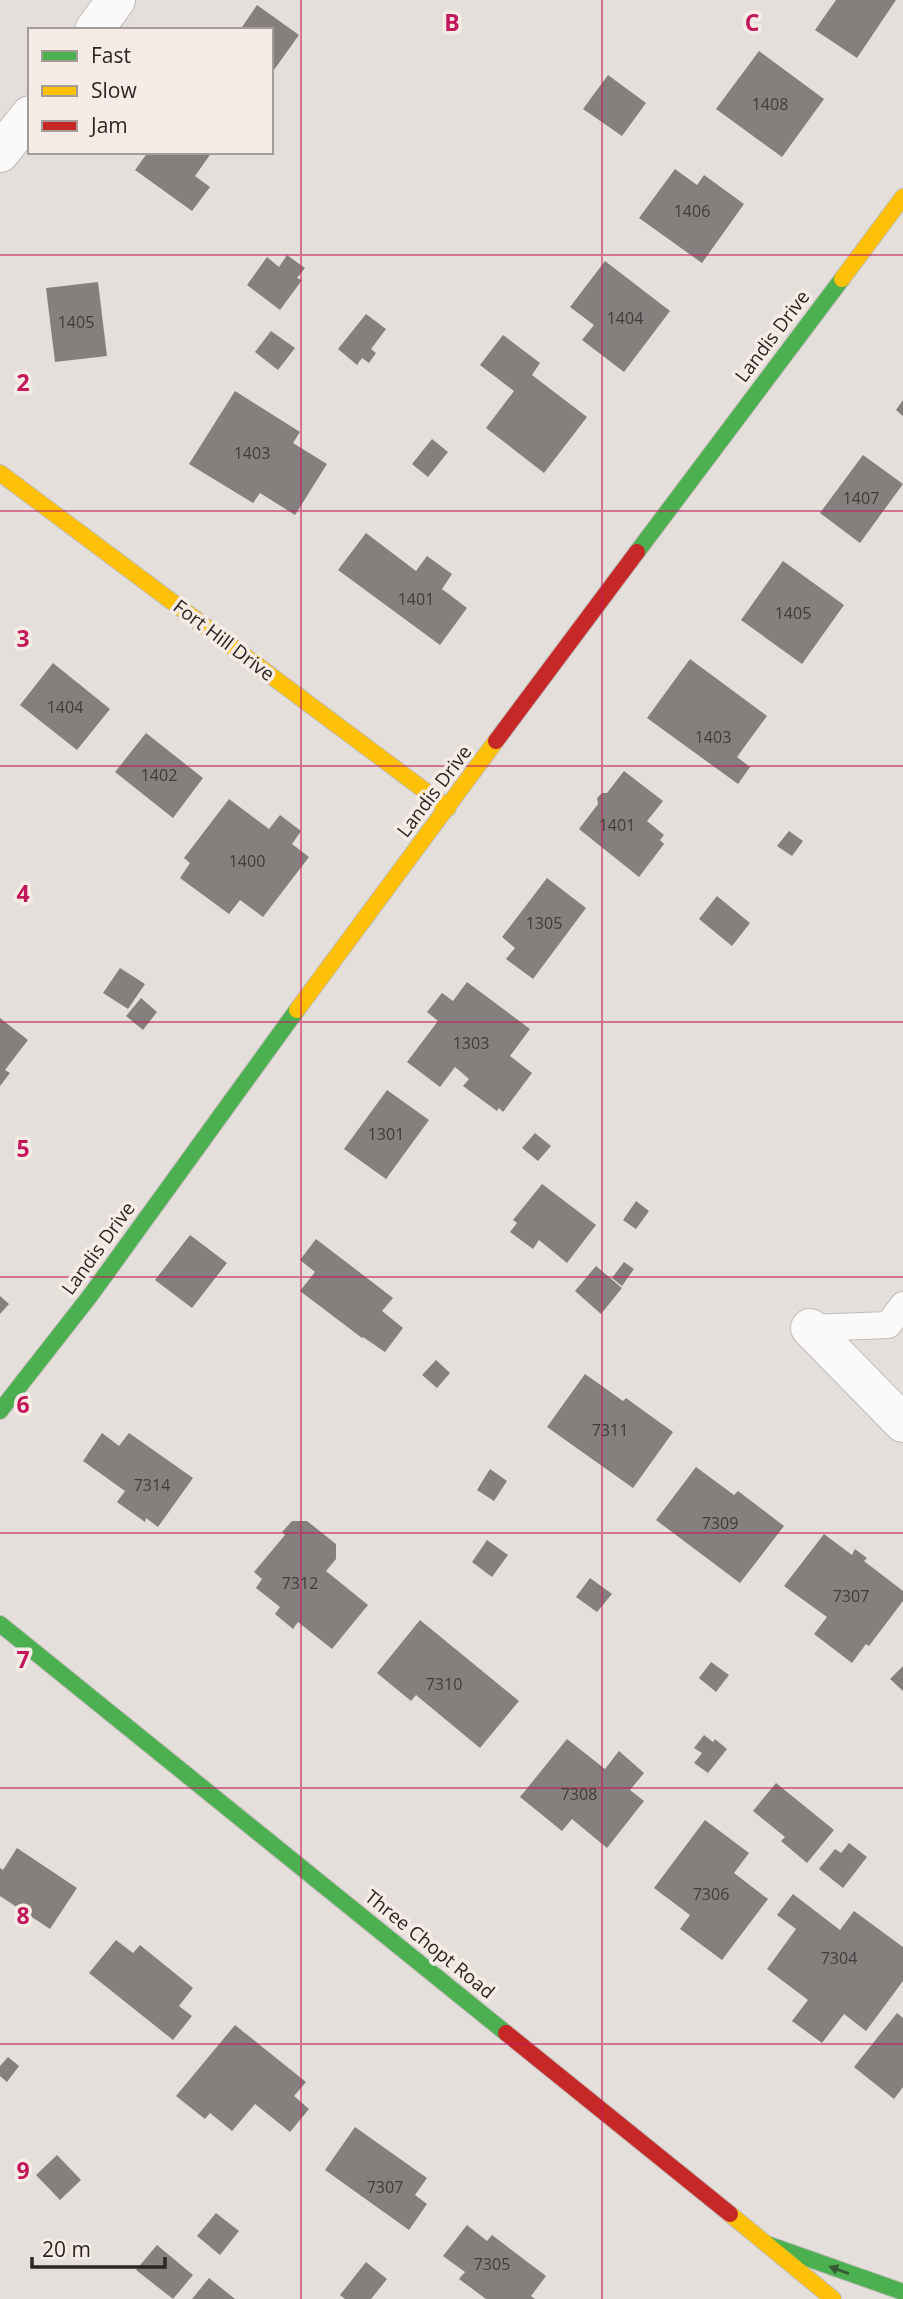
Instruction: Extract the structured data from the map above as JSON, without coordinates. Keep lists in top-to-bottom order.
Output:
{
  "streets": {
    "street": ["Landis Drive", "Fort Hill Drive", "Three Chopt Road"]
  },
  "crossings": [
    ["Landis Drive", "Fort Hill Drive"]
  ],
  "house_numbers": [
    "1408",
    "1406",
    "1404",
    "1405",
    "1403",
    "1407",
    "1401",
    "1405",
    "1404",
    "1403",
    "1402",
    "1401",
    "1400",
    "1305",
    "1303",
    "1301",
    "7311",
    "7314",
    "7309",
    "7312",
    "7307",
    "7310",
    "7308",
    "7306",
    "7304",
    "7307",
    "7305"
  ],
  "legend": ["Fast", "Slow", "Jam"],
  "scale_bar": "20 m",
  "grid": {
    "columns": ["B", "C"],
    "rows": [
      "2",
      "3",
      "4",
      "5",
      "6",
      "7",
      "8",
      "9"
    ]
  }
}
